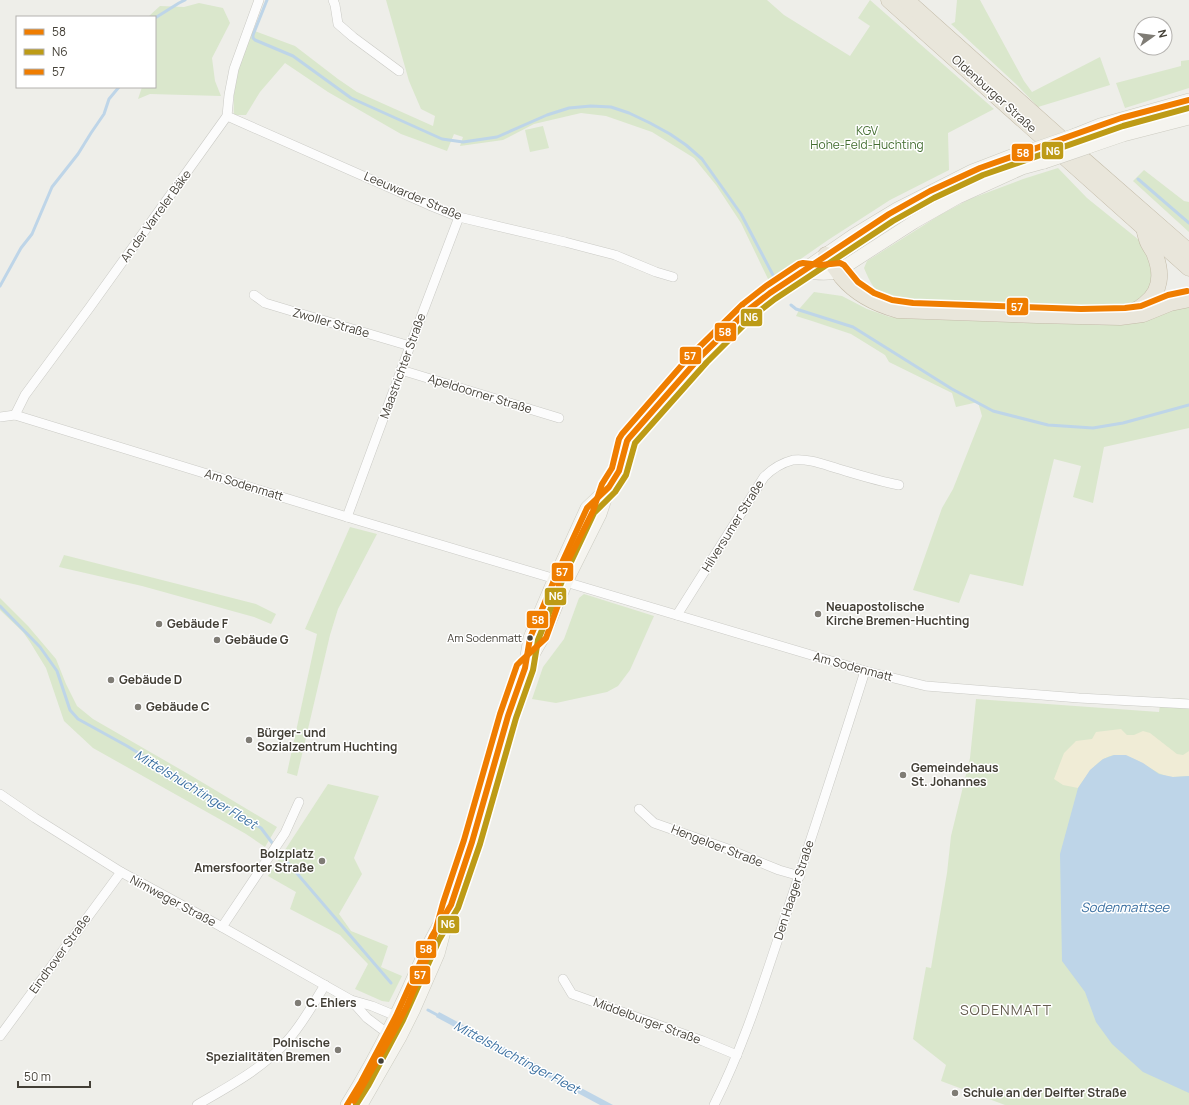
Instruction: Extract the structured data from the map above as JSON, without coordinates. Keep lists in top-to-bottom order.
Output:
{
  "streets": {
    "highway": ["Oldenburger Straße"],
    "street": [
      "Leeuwarder Straße",
      "An der Varreler Bäke",
      "Zwoller Straße",
      "Maastrichter Straße",
      "Apeldoorner Straße",
      "Am Sodenmatt",
      "Hilversumer Straße",
      "Hengeloer Straße",
      "Den Haager Straße",
      "Nimweger Straße",
      "Eindhover Straße",
      "Middelburger Straße"
    ]
  },
  "crossings": [
    ["Leeuwarder Straße", "An der Varreler Bäke"],
    ["Leeuwarder Straße", "Maastrichter Straße"],
    ["An der Varreler Bäke", "Am Sodenmatt"],
    ["Zwoller Straße", "Maastrichter Straße"],
    ["Maastrichter Straße", "Apeldoorner Straße"],
    ["Maastrichter Straße", "Am Sodenmatt"],
    ["Am Sodenmatt", "Hilversumer Straße"],
    ["Am Sodenmatt", "Den Haager Straße"],
    ["Hengeloer Straße", "Den Haager Straße"],
    ["Den Haager Straße", "Middelburger Straße"],
    ["Nimweger Straße", "Eindhover Straße"]
  ],
  "districts": ["SODENMATT"],
  "water": ["Mittelshuchtinger Fleet", "Sodenmattsee"],
  "parks": ["KGV Hohe-Feld-Huchting"],
  "places": [
    "Neuapostolische Kirche Bremen-Huchting",
    "Gebäude F",
    "Am Sodenmatt",
    "Gebäude G",
    "Gebäude D",
    "Gebäude C",
    "Bürger- und Sozialzentrum Huchting",
    "Gemeindehaus St. Johannes",
    "Bolzplatz Amersfoorter Straße",
    "C. Ehlers",
    "Polnische Spezialitäten Bremen",
    "Schule an der Delfter Straße"
  ],
  "lines": ["transit line 58", "transit line N6", "transit line 57"],
  "legend": ["58", "N6", "57"],
  "scale_bar": "50 m",
  "north": "right"
}
